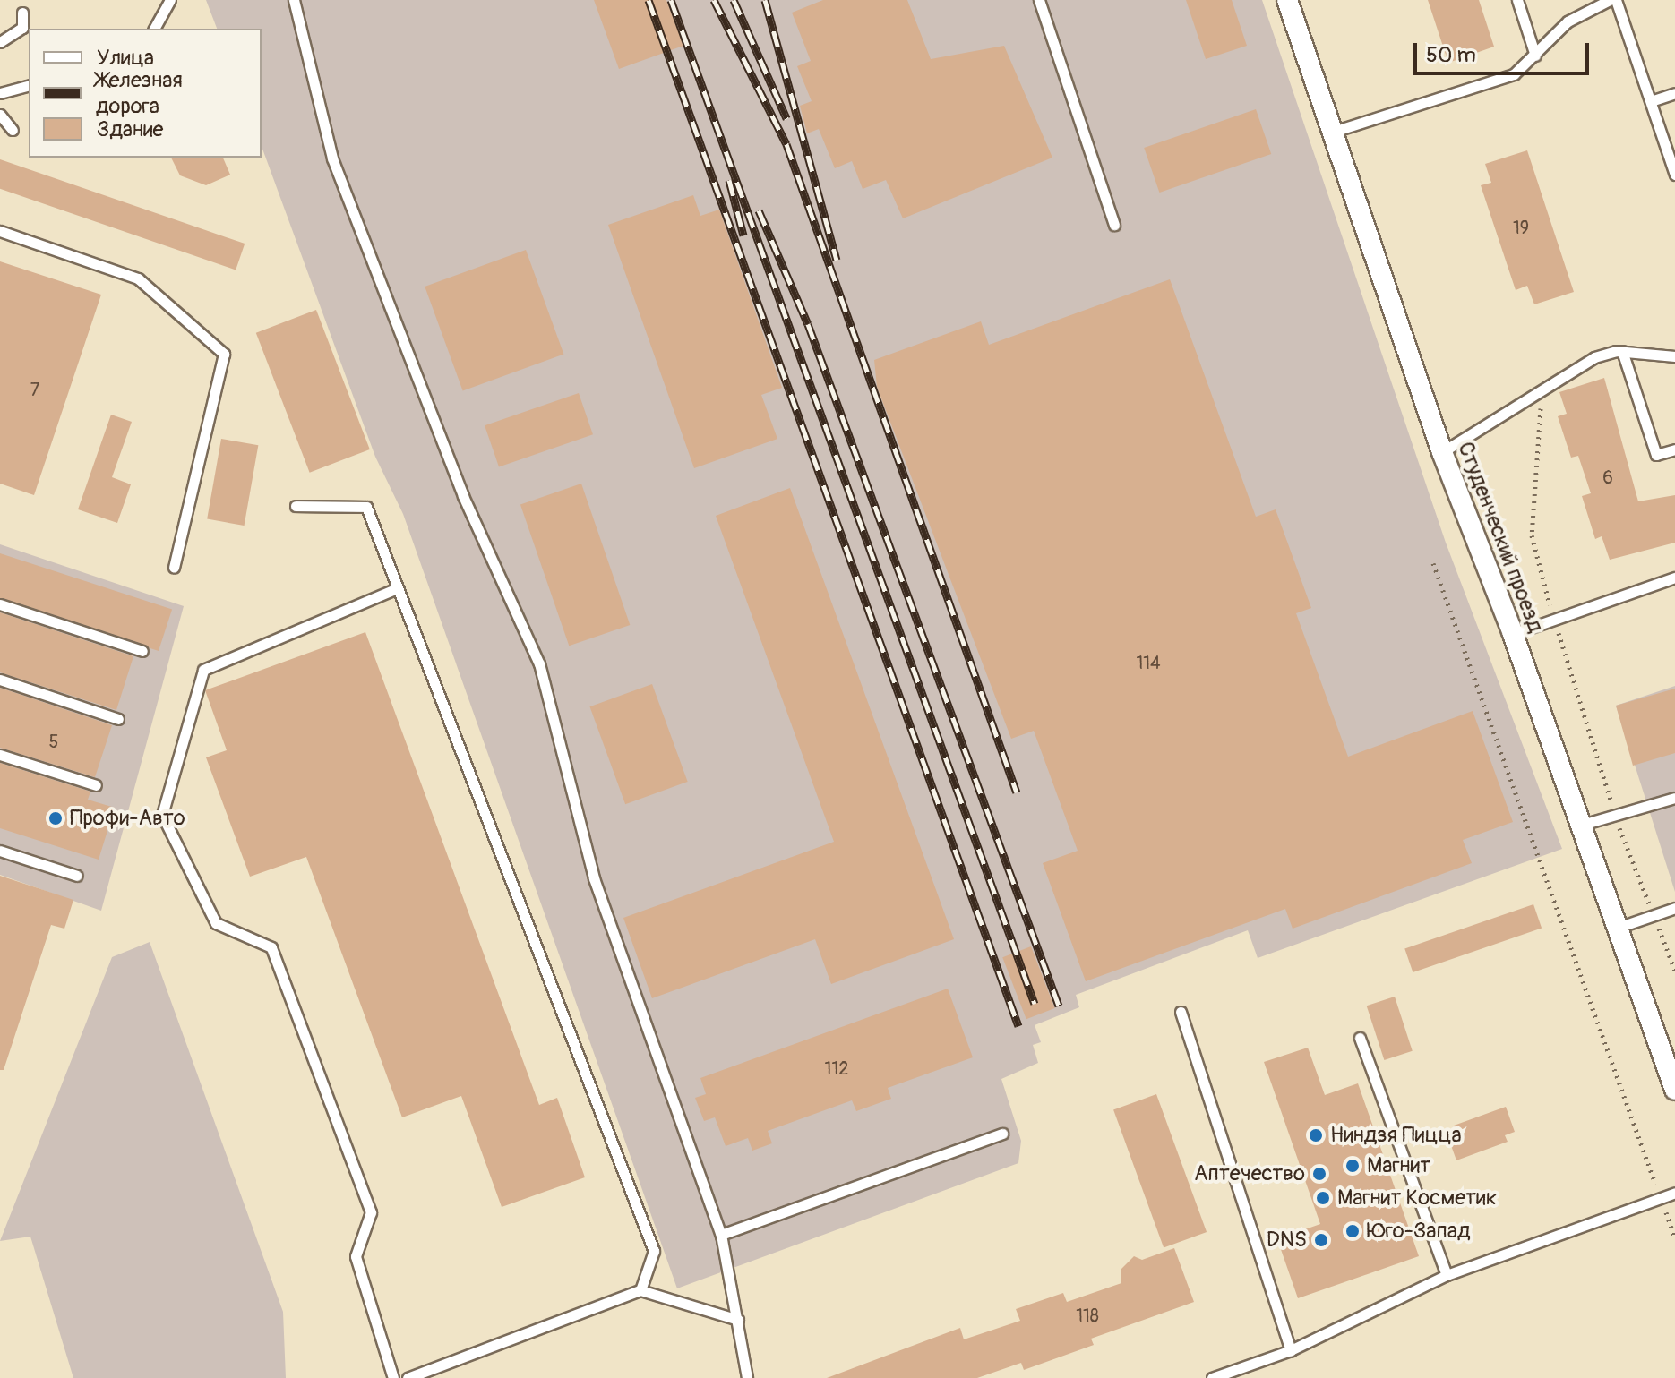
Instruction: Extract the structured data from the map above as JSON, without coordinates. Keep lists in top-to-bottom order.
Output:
{
  "streets": {
    "street": ["Студенческий проезд"]
  },
  "places": [
    "Профи-Авто",
    "Ниндзя Пицца",
    "Магнит",
    "Аптечество",
    "Магнит Косметик",
    "Юго-Запад",
    "DNS"
  ],
  "house_numbers": [
    "19",
    "7",
    "6",
    "114",
    "5",
    "112",
    "118"
  ],
  "legend": ["Улица", "Железная дорога", "Здание"],
  "scale_bar": "50 m"
}
